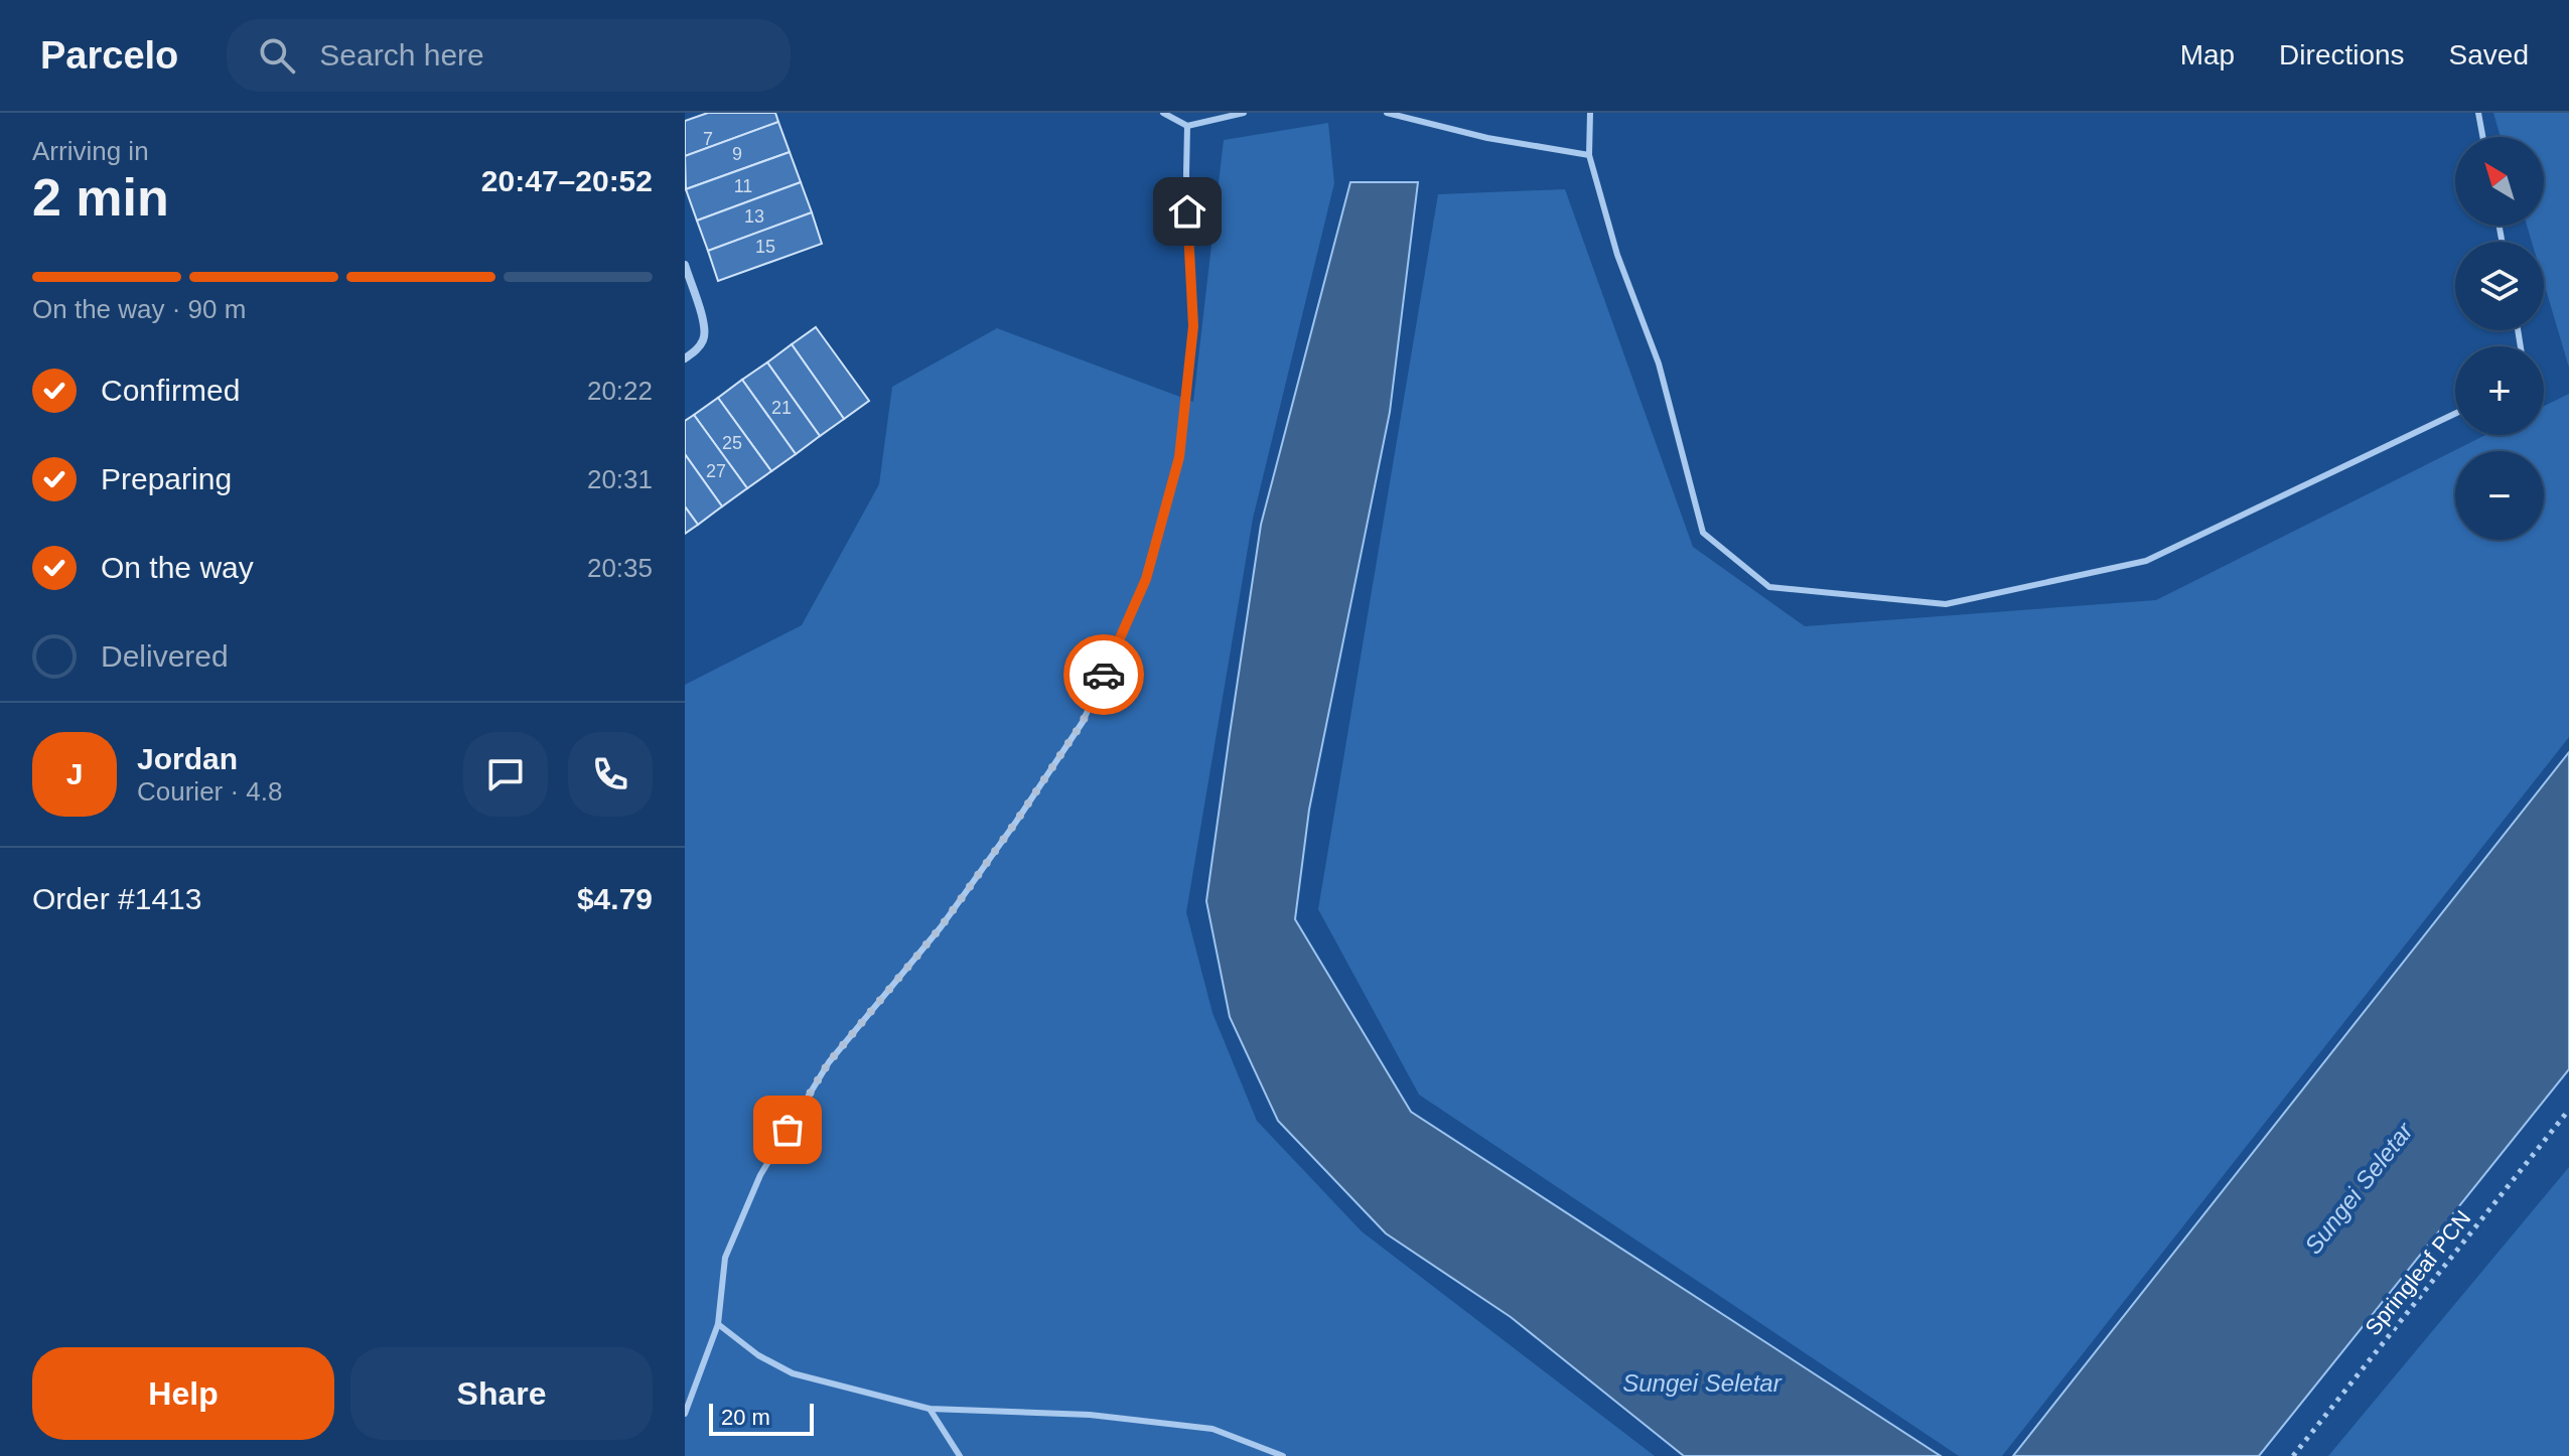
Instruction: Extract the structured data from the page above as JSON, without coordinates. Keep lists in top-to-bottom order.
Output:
{
  "streets": {
    "path": ["Springleaf PCN"]
  },
  "water": ["Sungei Seletar"],
  "house_numbers": [
    "7",
    "9",
    "11",
    "13",
    "15",
    "21",
    "25",
    "27"
  ],
  "scale_bar": "20 m",
  "north": "top left",
  "page": {
    "header": "Parcelo",
    "search": "Search here",
    "nav": ["Map", "Directions", "Saved"],
    "heading": ["2 min", "Arriving in", "20:47–20:52"],
    "panel": [
      "Jordan",
      "Courier · 4.8",
      "Order #1413",
      "$4.79"
    ],
    "map_buttons": ["+", "−"],
    "bar": "On the way · 90 m",
    "list": [
      ["Confirmed", "20:22"],
      ["Preparing", "20:31"],
      ["On the way", "20:35"],
      "Delivered"
    ],
    "round": "J",
    "buttons": ["Help", "Share"],
    "scale": "20 m"
  }
}
